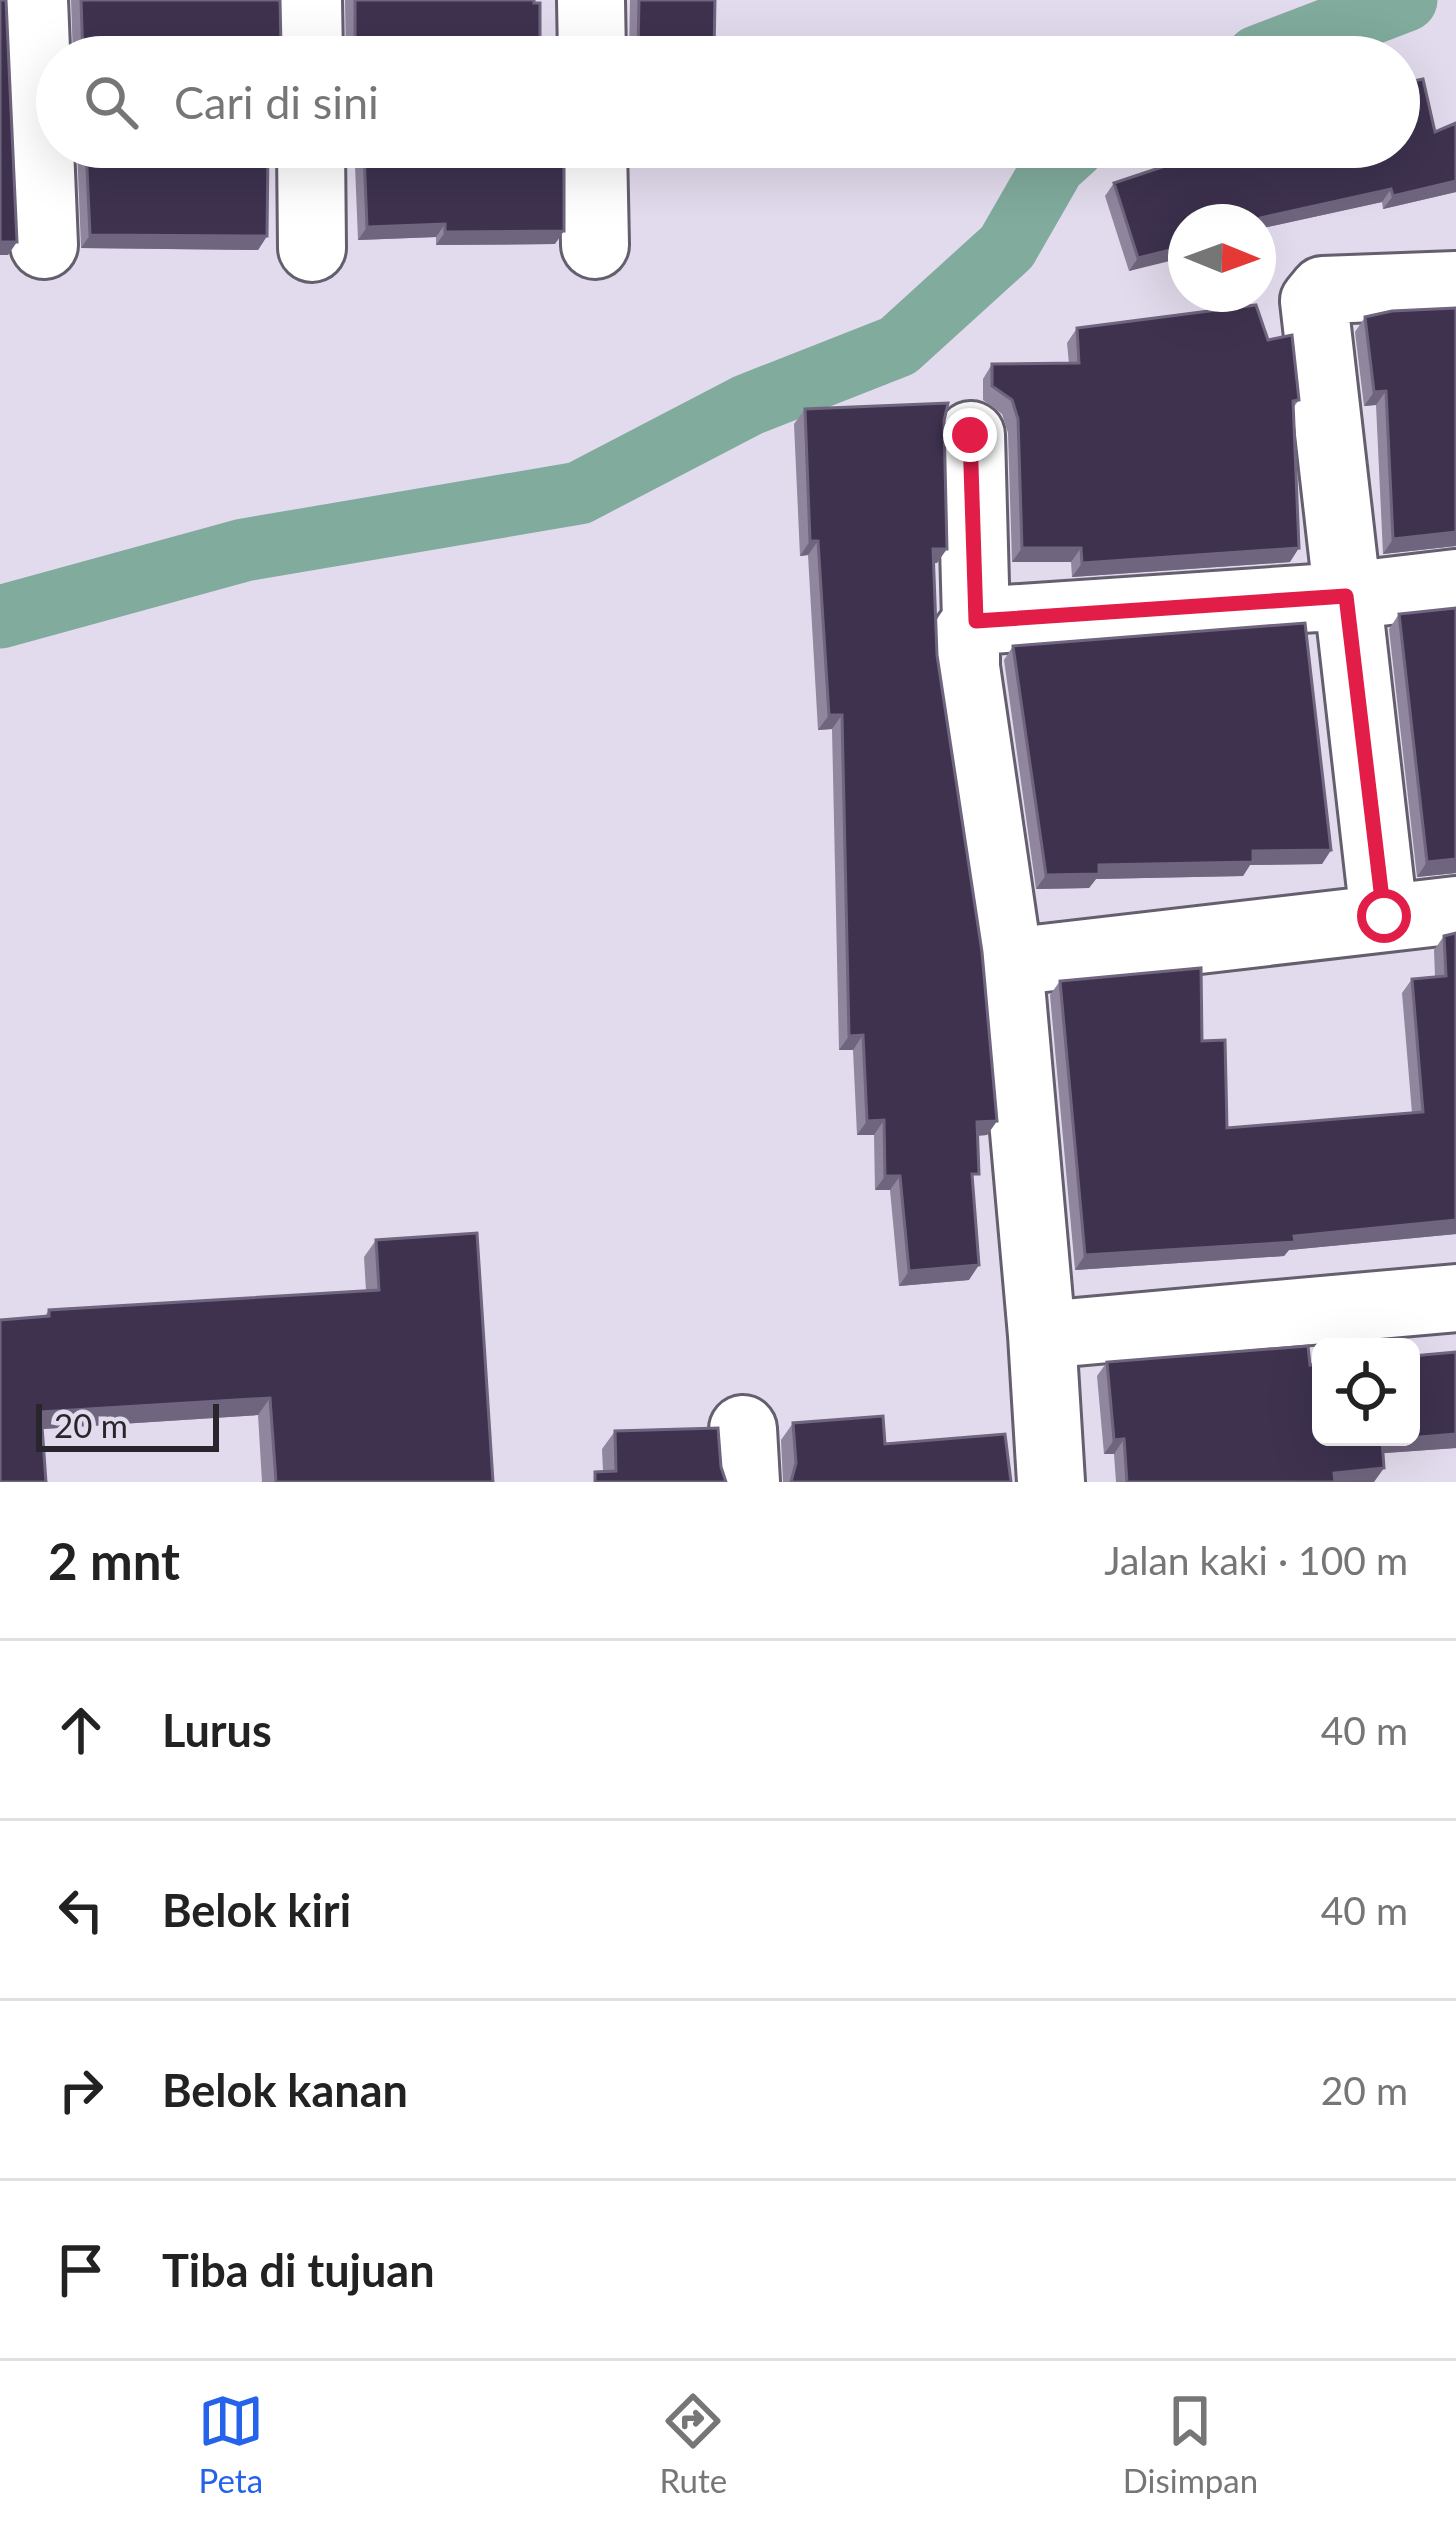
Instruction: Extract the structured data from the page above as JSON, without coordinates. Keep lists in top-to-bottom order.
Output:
{
  "scale_bar": "20 m",
  "north": "right",
  "page": {
    "search": "Cari di sini",
    "scale": "20 m",
    "heading": ["2 mnt", "Jalan kaki · 100 m"],
    "list": [
      ["Lurus", "40 m"],
      ["Belok kiri", "40 m"],
      ["Belok kanan", "20 m"],
      "Tiba di tujuan"
    ],
    "nav": ["Peta", "Rute", "Disimpan"]
  }
}
